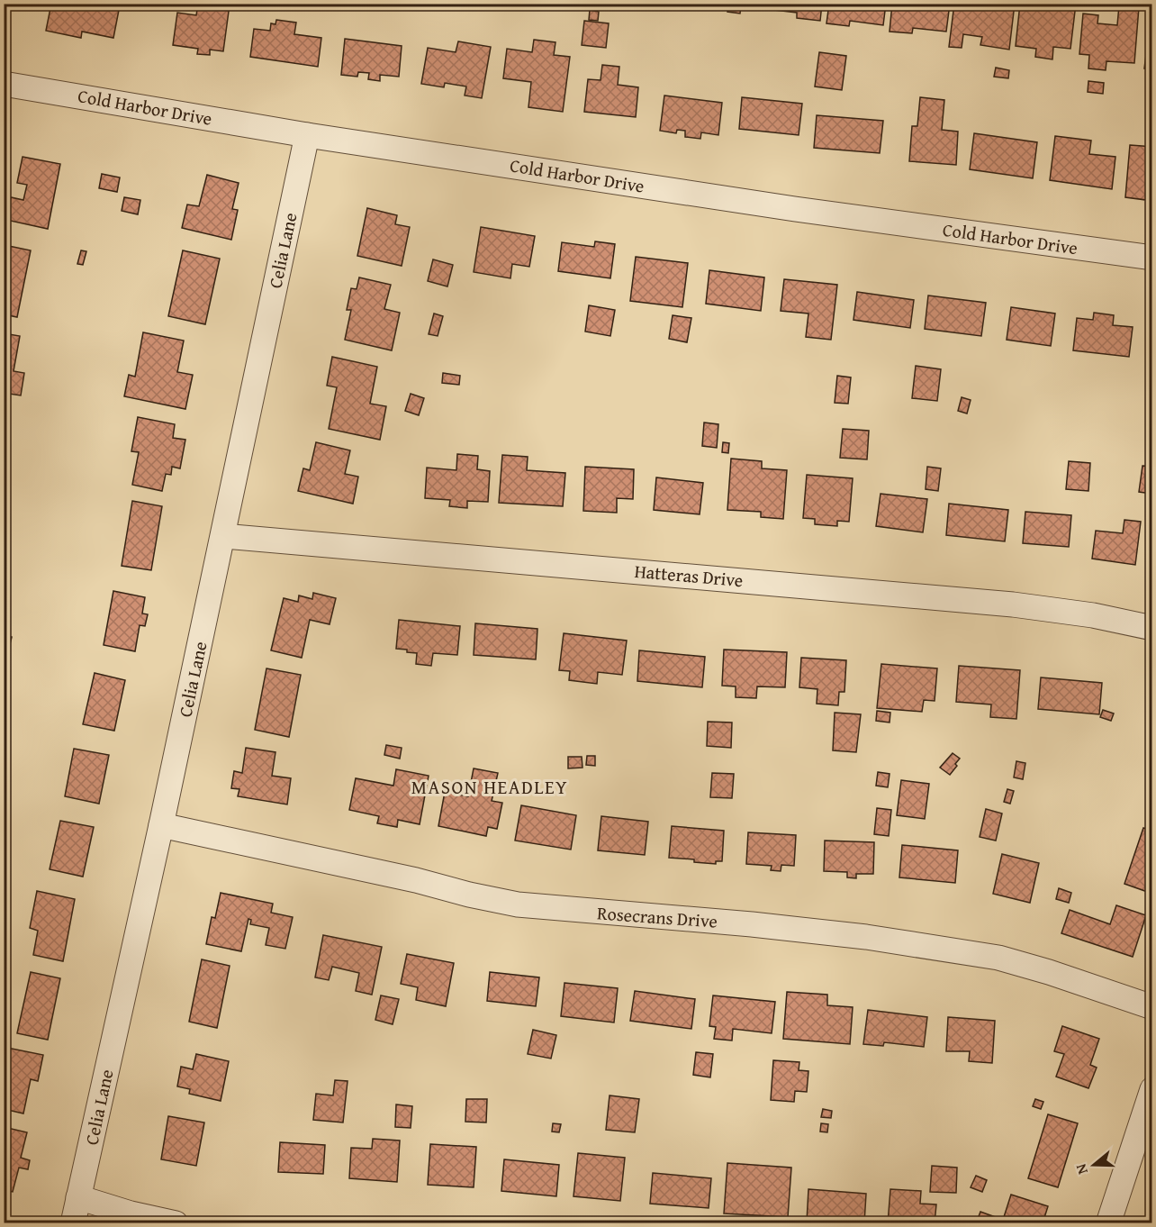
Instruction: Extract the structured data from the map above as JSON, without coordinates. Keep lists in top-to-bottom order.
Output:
{
  "streets": {
    "street": [
      "Cold Harbor Drive",
      "Celia Lane",
      "Hatteras Drive",
      "Rosecrans Drive"
    ]
  },
  "crossings": [
    ["Cold Harbor Drive", "Celia Lane"],
    ["Celia Lane", "Hatteras Drive"],
    ["Celia Lane", "Rosecrans Drive"]
  ],
  "districts": ["MASON HEADLEY"],
  "north": "left"
}
